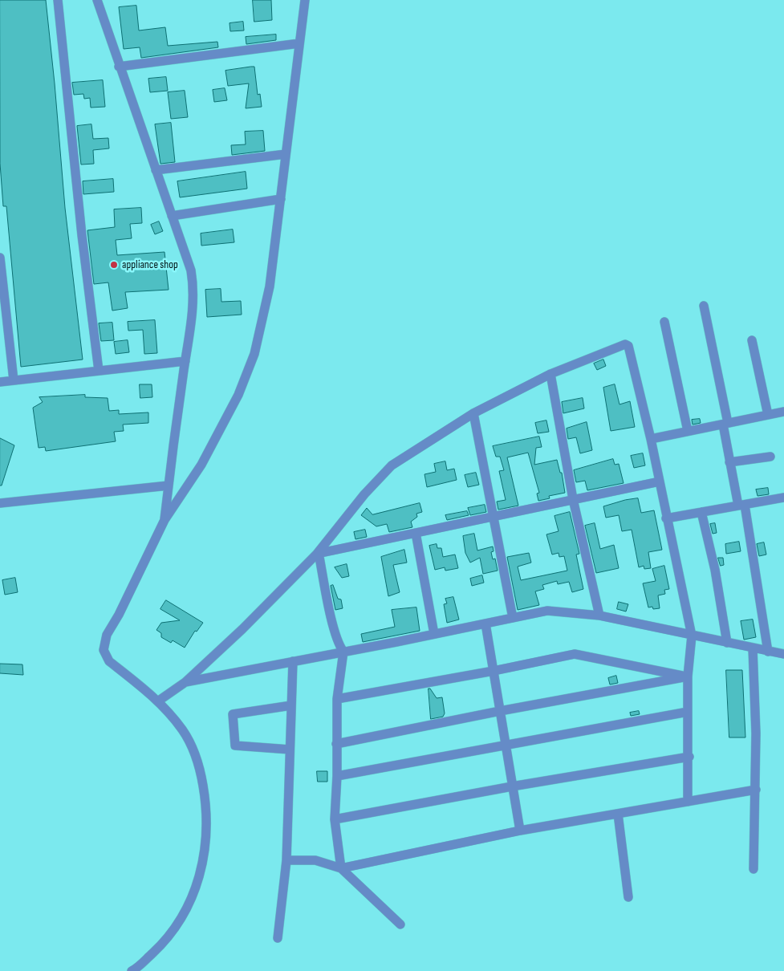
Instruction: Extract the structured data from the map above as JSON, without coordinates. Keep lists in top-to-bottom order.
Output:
{
  "places": ["appliance shop"]
}
